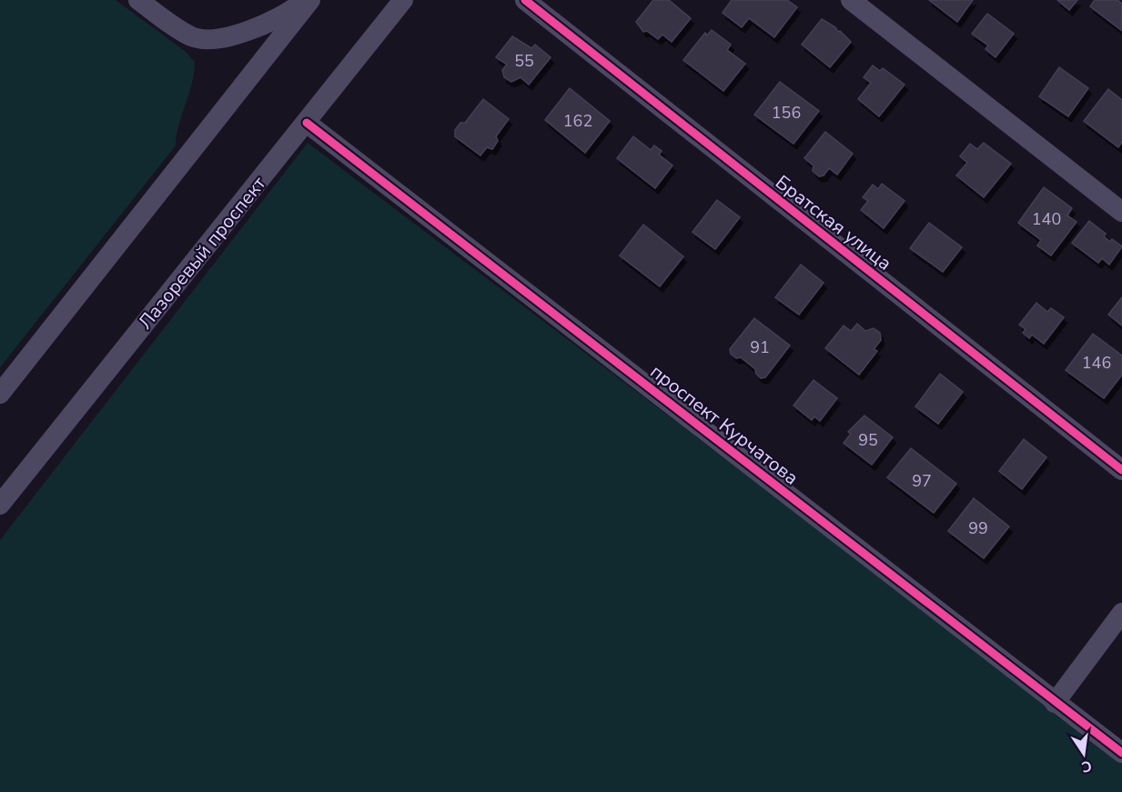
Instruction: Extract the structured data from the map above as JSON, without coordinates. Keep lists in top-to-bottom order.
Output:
{
  "streets": {
    "street": ["Братская улица", "Лазоревый проспект", "проспект Курчатова"]
  },
  "crossings": [
    ["Лазоревый проспект", "проспект Курчатова"]
  ],
  "house_numbers": [
    "55",
    "156",
    "162",
    "140",
    "91",
    "146",
    "95",
    "97",
    "99"
  ],
  "north": "bottom"
}
